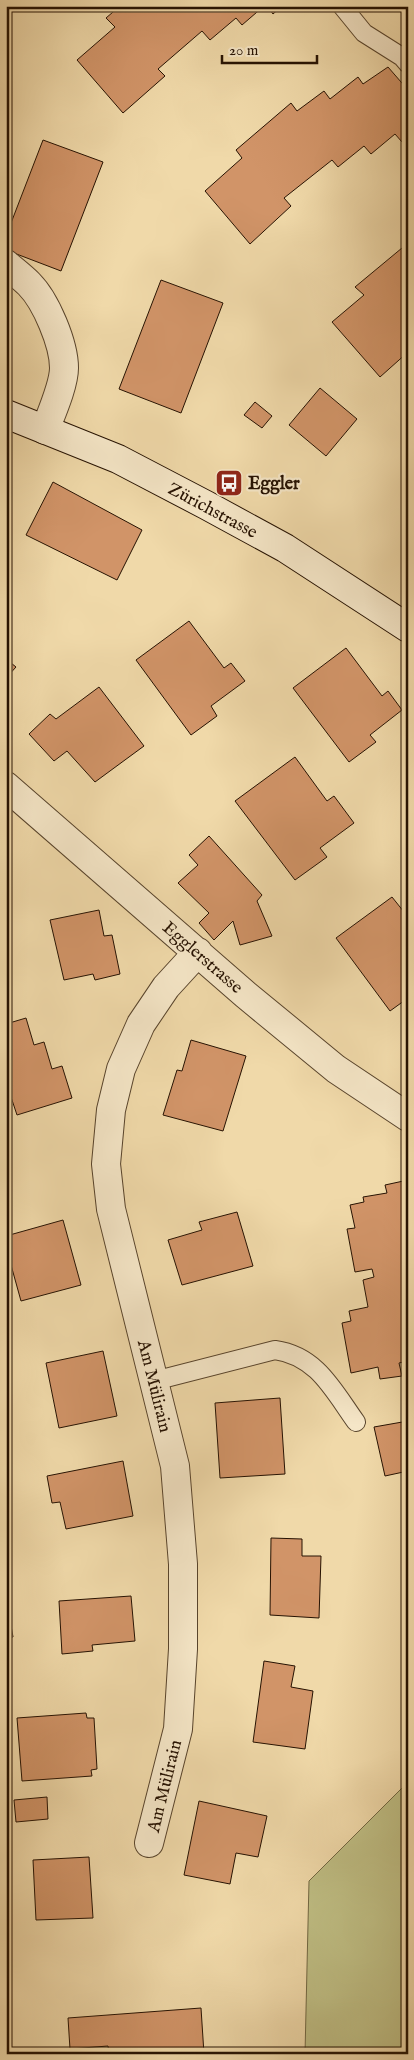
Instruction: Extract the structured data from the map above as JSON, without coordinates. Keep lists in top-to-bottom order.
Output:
{
  "streets": {
    "street": ["Zürichstrasse", "Egglerstrasse", "Am Mülirain"]
  },
  "crossings": [
    ["Egglerstrasse", "Am Mülirain"]
  ],
  "places": {
    "bus stop": ["Eggler"]
  },
  "scale_bar": "20 m"
}
